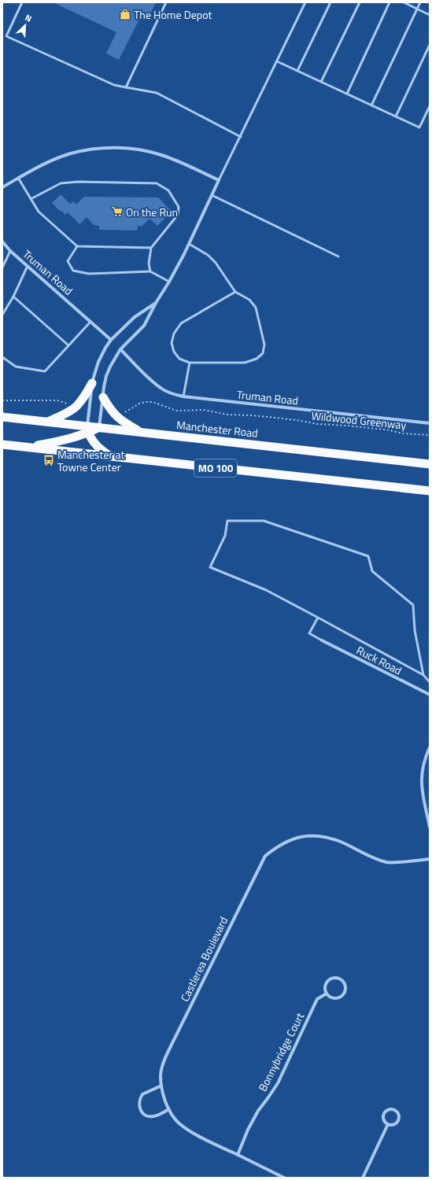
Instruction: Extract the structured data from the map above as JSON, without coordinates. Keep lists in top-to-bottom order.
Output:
{
  "streets": {
    "highway": ["Manchester Road", "MO 100"],
    "street": [
      "Truman Road",
      "Ruck Road",
      "Castlerea Boulevard",
      "Bonnybridge Court"
    ],
    "path": ["Wildwood Greenway"]
  },
  "crossings": [
    ["Castlerea Boulevard", "Bonnybridge Court"]
  ],
  "places": {
    "shop": ["The Home Depot"],
    "supermarket": ["On the Run"],
    "bus stop": ["Manchester at Towne Center"]
  },
  "north": "top right"
}
